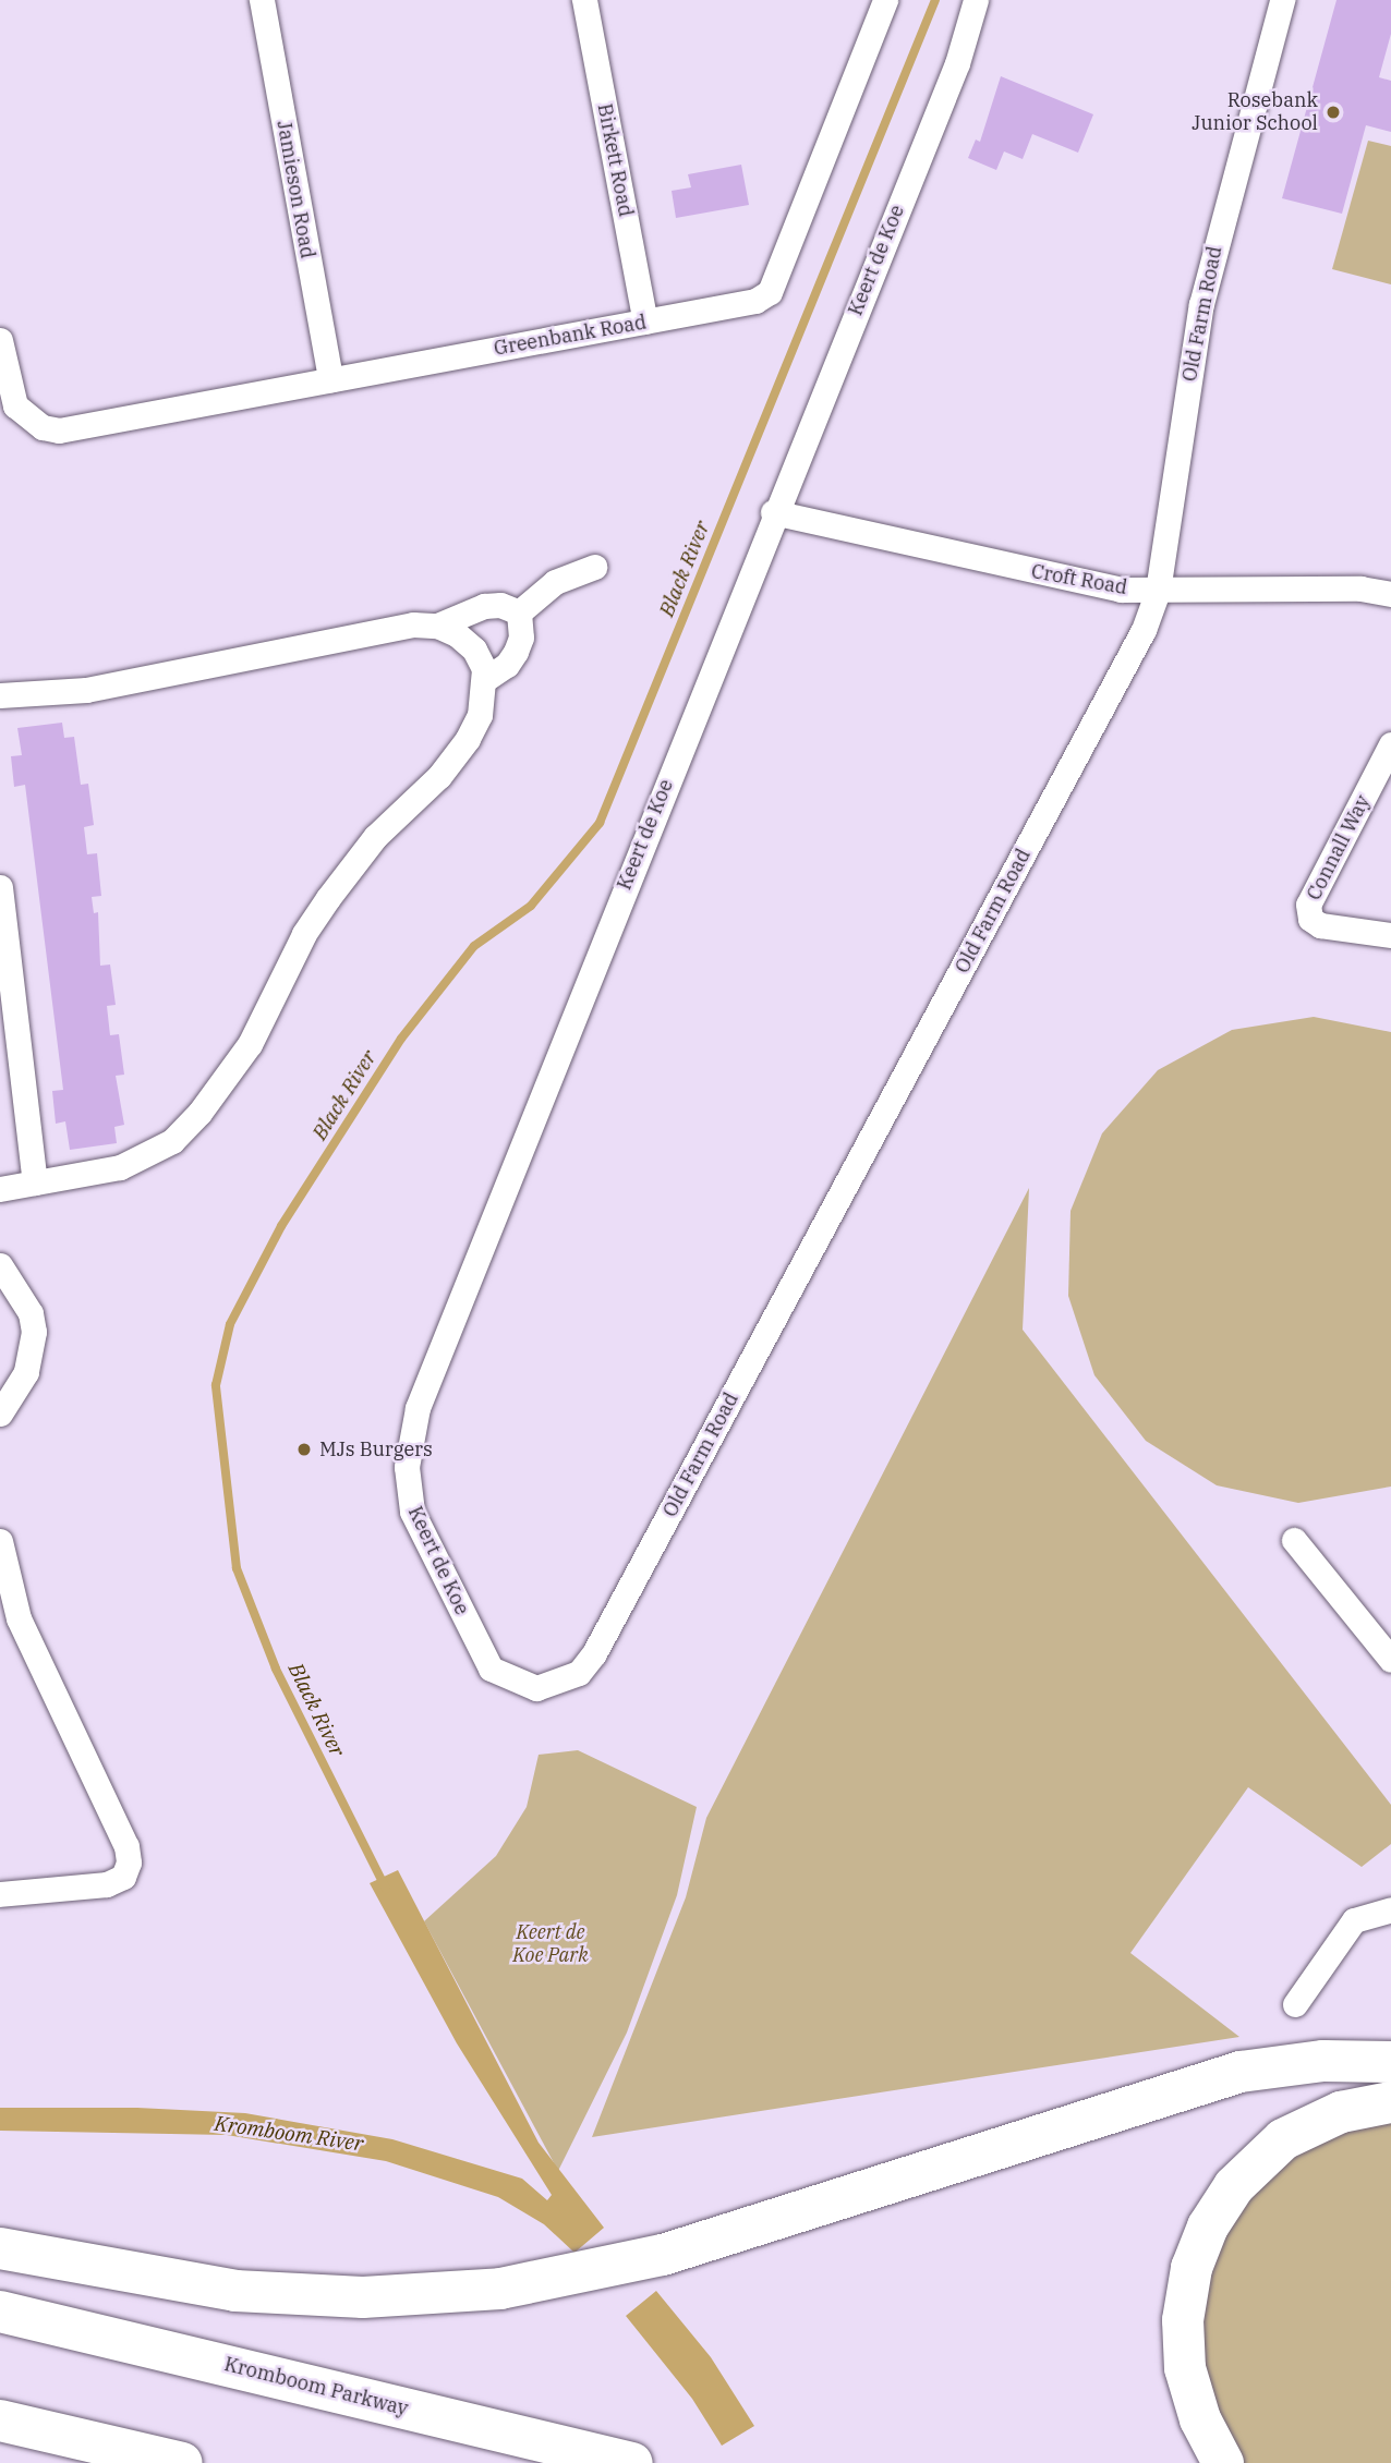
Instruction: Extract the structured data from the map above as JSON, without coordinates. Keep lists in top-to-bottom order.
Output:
{
  "streets": {
    "highway": ["Kromboom Parkway"],
    "street": [
      "Birkett Road",
      "Jamieson Road",
      "Keert de Koe",
      "Old Farm Road",
      "Greenbank Road",
      "Croft Road",
      "Connall Way"
    ]
  },
  "crossings": [
    ["Birkett Road", "Greenbank Road"],
    ["Jamieson Road", "Greenbank Road"],
    ["Keert de Koe", "Old Farm Road"],
    ["Keert de Koe", "Croft Road"],
    ["Old Farm Road", "Croft Road"]
  ],
  "water": ["Black River", "Kromboom River"],
  "parks": ["Keert de Koe Park"],
  "places": ["Rosebank Junior School", "MJs Burgers"]
}
